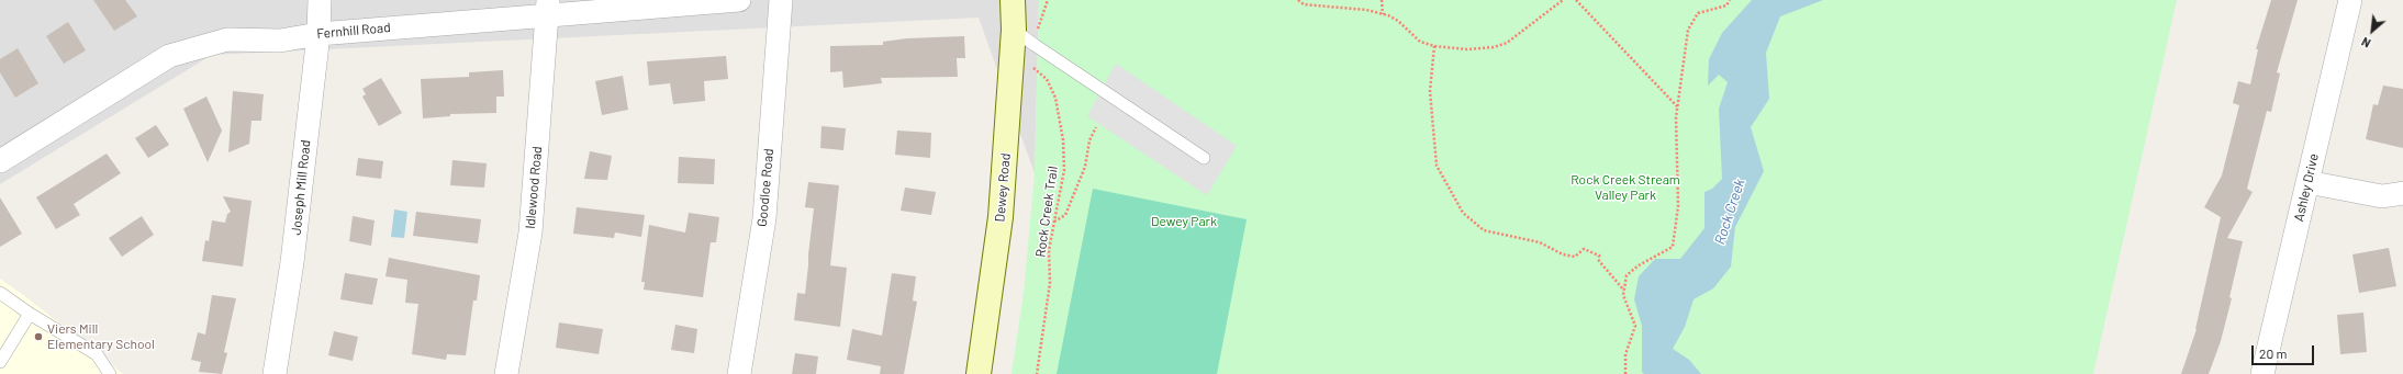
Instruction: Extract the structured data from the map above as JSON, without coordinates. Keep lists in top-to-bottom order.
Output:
{
  "streets": {
    "street": [
      "Fernhill Road",
      "Joseph Mill Road",
      "Idlewood Road",
      "Goodloe Road",
      "Dewey Road",
      "Ashley Drive"
    ],
    "path": ["Rock Creek Trail"]
  },
  "crossings": [
    ["Fernhill Road", "Joseph Mill Road"],
    ["Fernhill Road", "Idlewood Road"]
  ],
  "water": ["Rock Creek"],
  "parks": ["Rock Creek Stream Valley Park", "Dewey Park"],
  "places": ["Viers Mill Elementary School"],
  "scale_bar": "20 m",
  "north": "bottom left"
}
